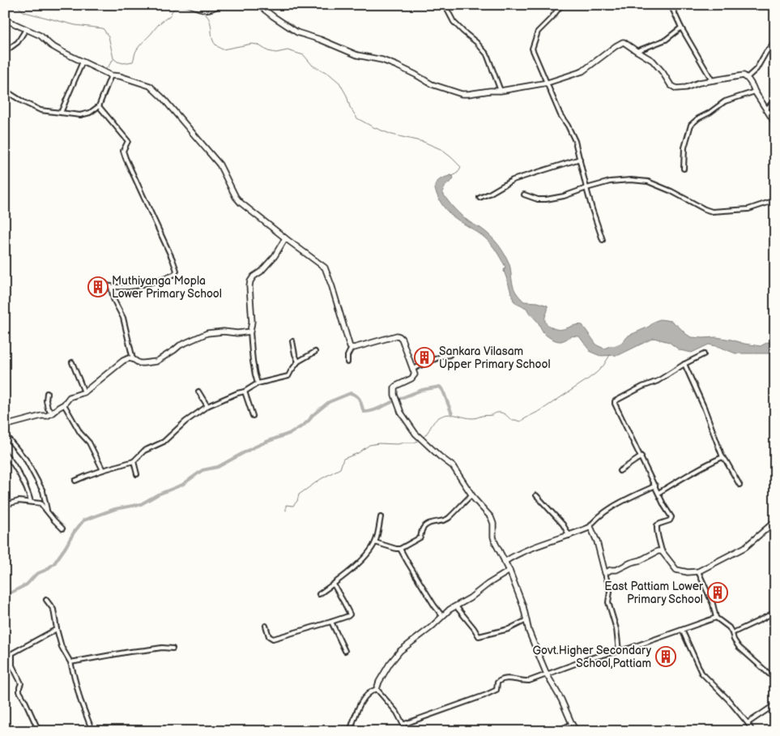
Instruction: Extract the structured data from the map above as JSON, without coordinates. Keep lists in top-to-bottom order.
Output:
{
  "places": {
    "building": [
      "Muthiyanga Mopla Lower Primary School",
      "Sankara Vilasam Upper Primary School",
      "East Pattiam Lower Primary School",
      "Govt.Higher Secondary School,Pattiam"
    ]
  }
}
